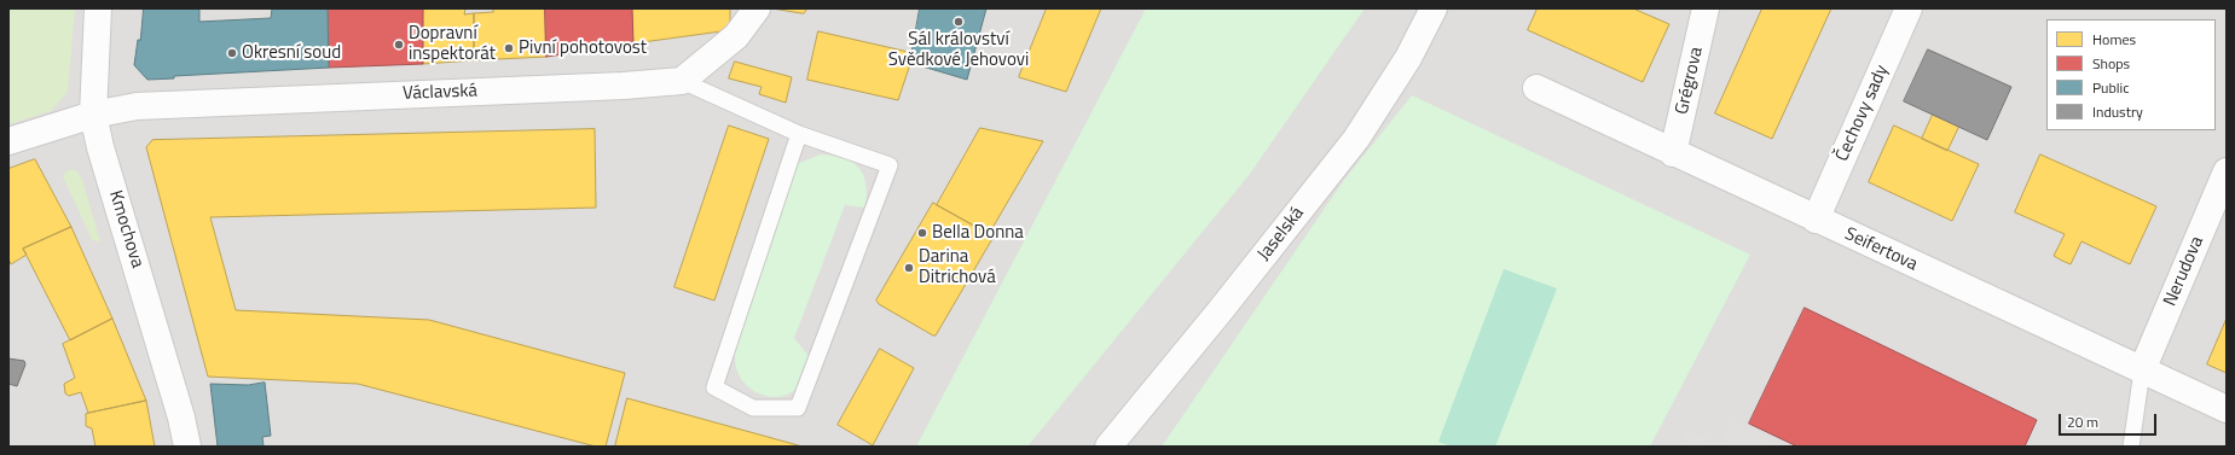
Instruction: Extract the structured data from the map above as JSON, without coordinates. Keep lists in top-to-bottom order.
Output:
{
  "streets": {
    "street": [
      "Grégrova",
      "Václavská",
      "Čechovy sady",
      "Kmochova",
      "Jaselská",
      "Seifertova",
      "Nerudova"
    ]
  },
  "crossings": [
    ["Grégrova", "Seifertova"],
    ["Václavská", "Kmochova"],
    ["Čechovy sady", "Seifertova"],
    ["Seifertova", "Nerudova"]
  ],
  "places": [
    "Sál království Svědkové Jehovovi",
    "Dopravní inspektorát",
    "Pivní pohotovost",
    "Okresní soud",
    "Bella Donna",
    "Darina Ditrichová"
  ],
  "legend": [
    "Homes",
    "Shops",
    "Public",
    "Industry"
  ],
  "scale_bar": "20 m"
}
